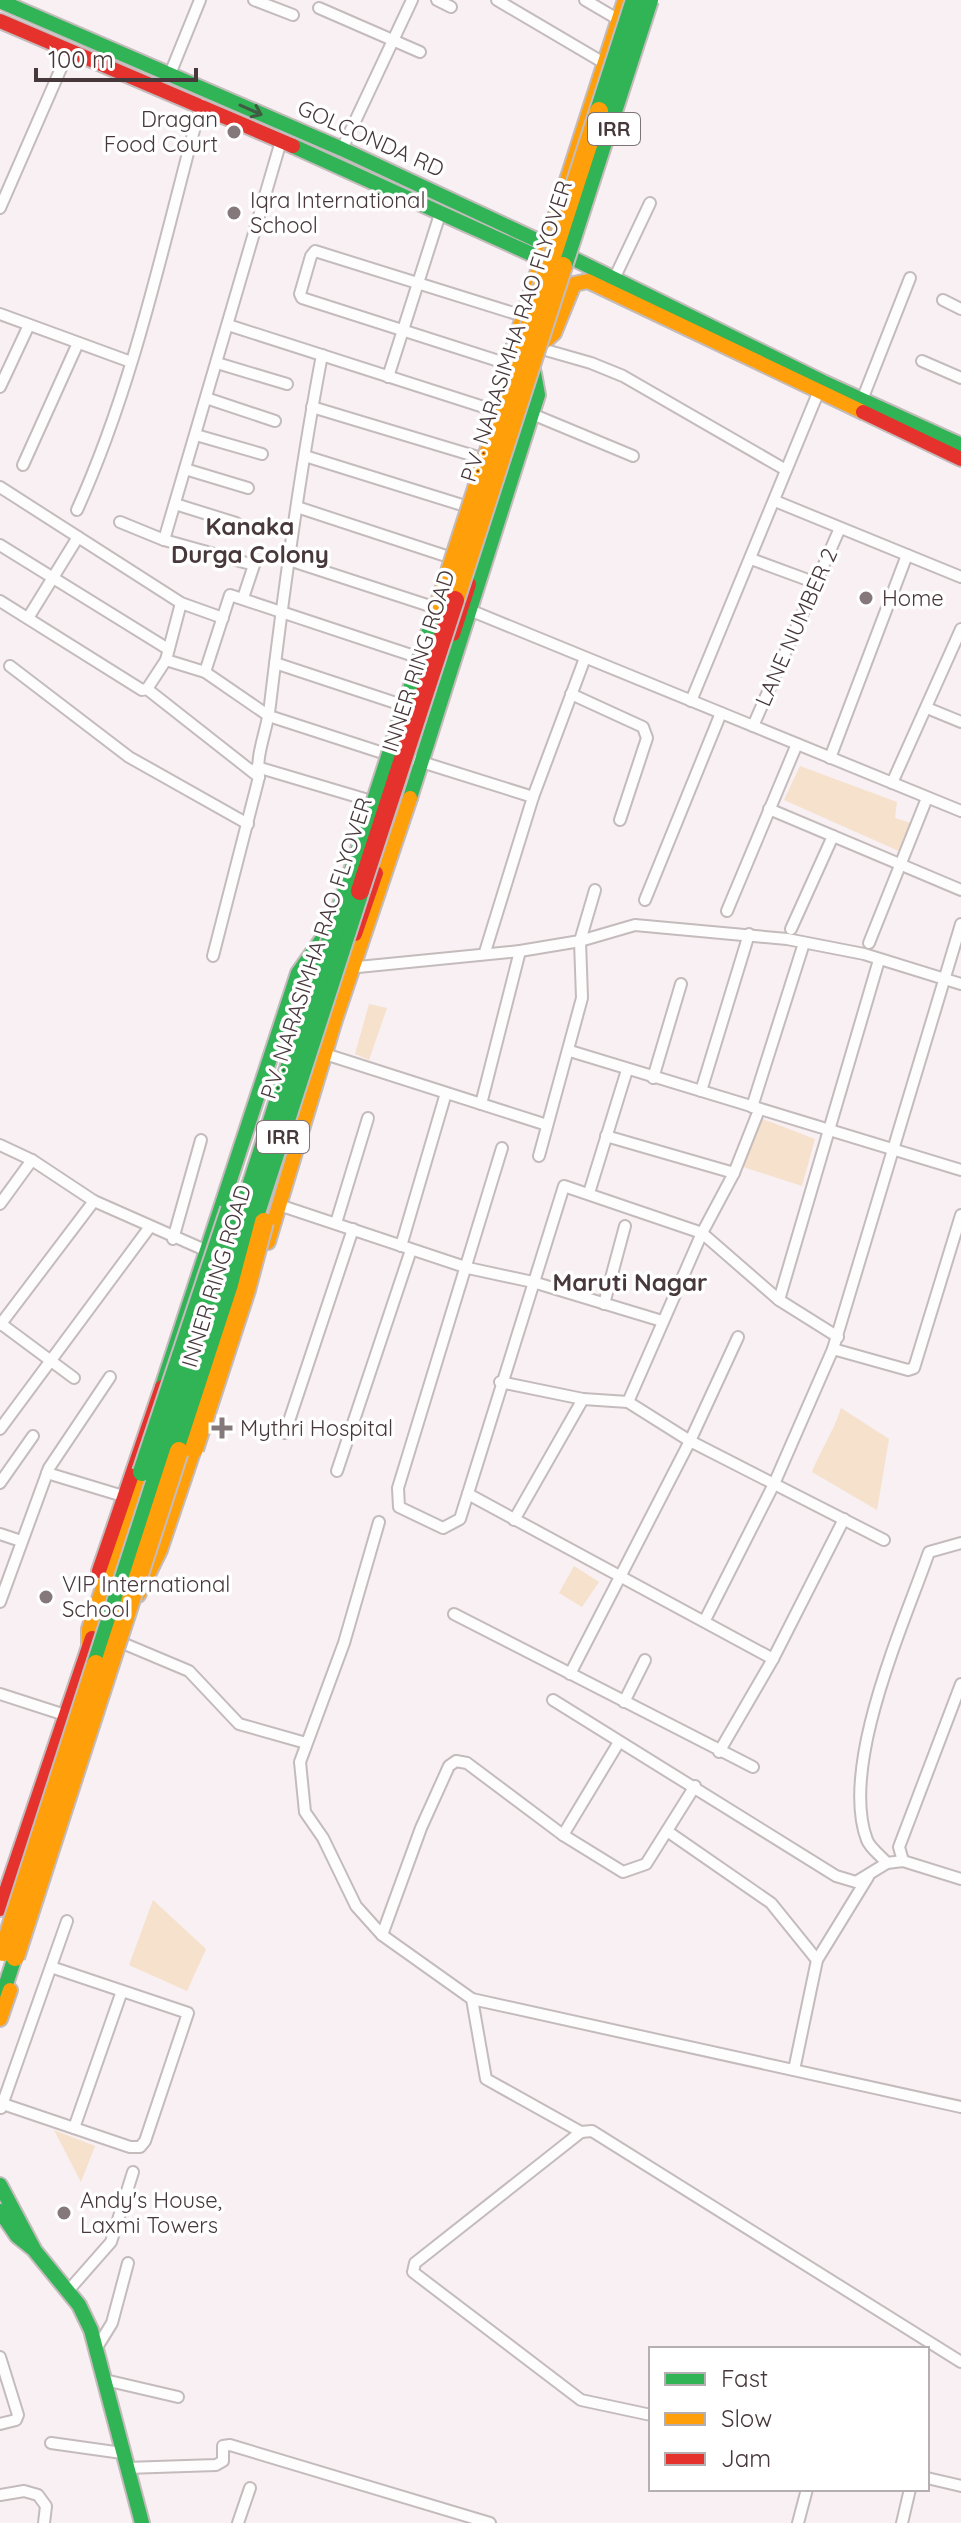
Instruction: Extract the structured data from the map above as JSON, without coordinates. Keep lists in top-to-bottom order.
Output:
{
  "streets": {
    "main road": [
      "IRR",
      "GOLCONDA RD",
      "P.V. NARASIMHA RAO FLYOVER",
      "INNER RING ROAD"
    ],
    "street": ["LANE NUMBER 2"]
  },
  "crossings": [
    ["IRR", "INNER RING ROAD"],
    ["GOLCONDA RD", "INNER RING ROAD"],
    ["P.V. NARASIMHA RAO FLYOVER", "INNER RING ROAD"]
  ],
  "districts": ["Kanaka Durga Colony", "Maruti Nagar"],
  "places": {
    "other": [
      "Dragan Food Court",
      "Iqra International School",
      "Home",
      "VIP International School",
      "Andy's House, Laxmi Towers"
    ],
    "health": ["Mythri Hospital"]
  },
  "legend": ["Fast", "Slow", "Jam"],
  "scale_bar": "100 m"
}
